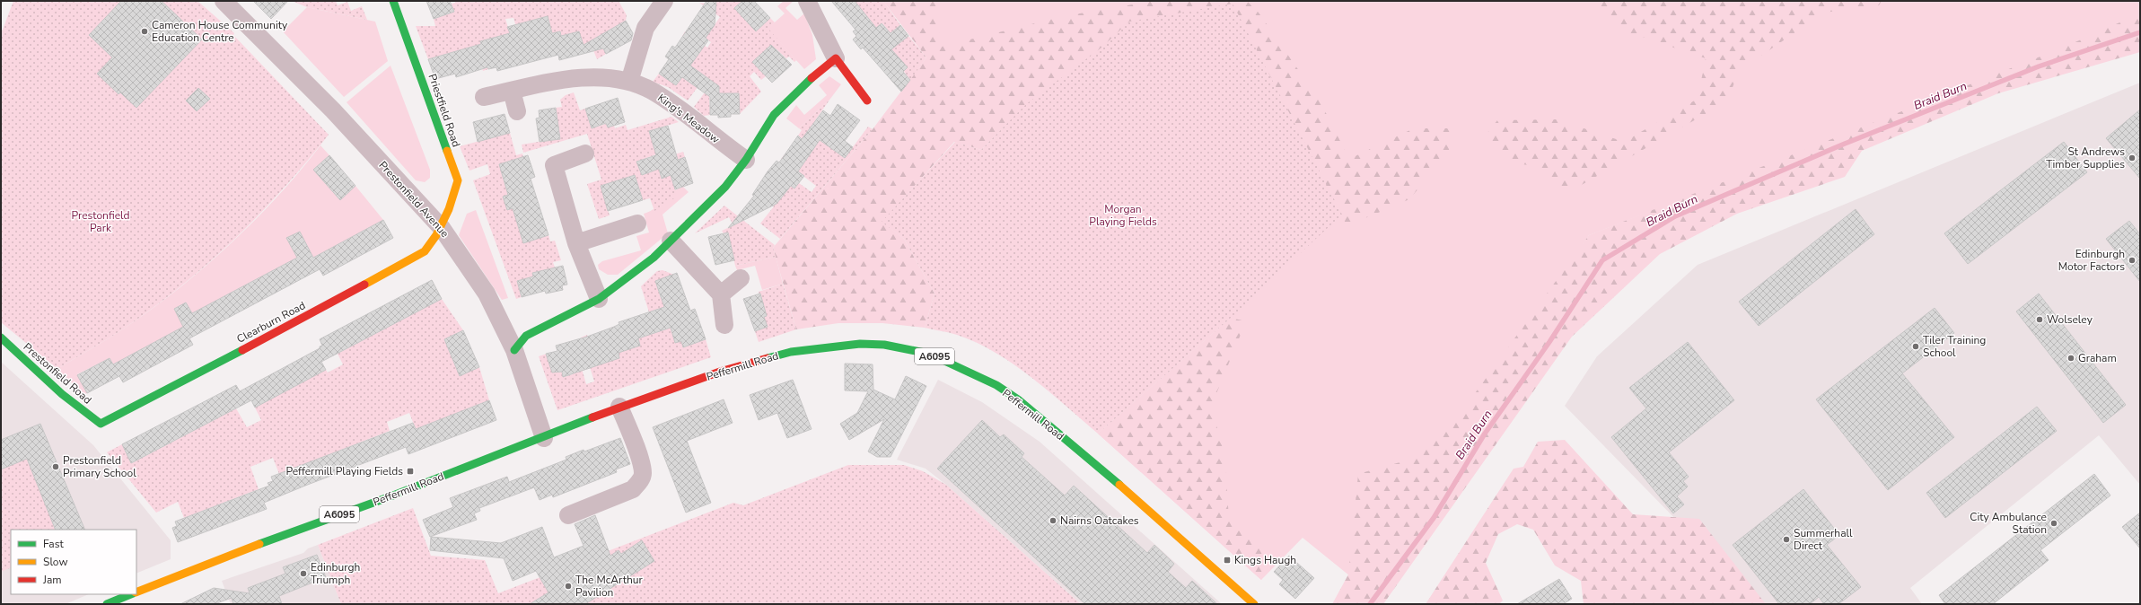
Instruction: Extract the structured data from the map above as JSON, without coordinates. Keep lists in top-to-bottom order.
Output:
{
  "streets": {
    "main road": [
      "Priestfield Road",
      "Clearburn Road",
      "A6095",
      "Peffermill Road",
      "Prestonfield Road"
    ],
    "street": ["King's Meadow", "Prestonfield Avenue"]
  },
  "crossings": [
    ["Priestfield Road", "Prestonfield Avenue"],
    ["Priestfield Road", "Clearburn Road"],
    ["Prestonfield Avenue", "Clearburn Road"],
    ["Prestonfield Avenue", "Peffermill Road"],
    ["Clearburn Road", "Prestonfield Road"]
  ],
  "water": ["Braid Burn"],
  "parks": ["Morgan Playing Fields", "Prestonfield Park"],
  "places": {
    "other": [
      "Cameron House Community Education Centre",
      "St Andrews Timber Supplies",
      "Edinburgh Motor Factors",
      "Wolseley",
      "Tiler Training School",
      "Graham",
      "Prestonfield Primary School",
      "Nairns Oatcakes",
      "City Ambulance Station",
      "Summerhall Direct",
      "Edinburgh Triumph",
      "The McArthur Pavilion"
    ],
    "transit": ["Peffermill Playing Fields", "Kings Haugh"]
  },
  "legend": ["Fast", "Slow", "Jam"]
}
